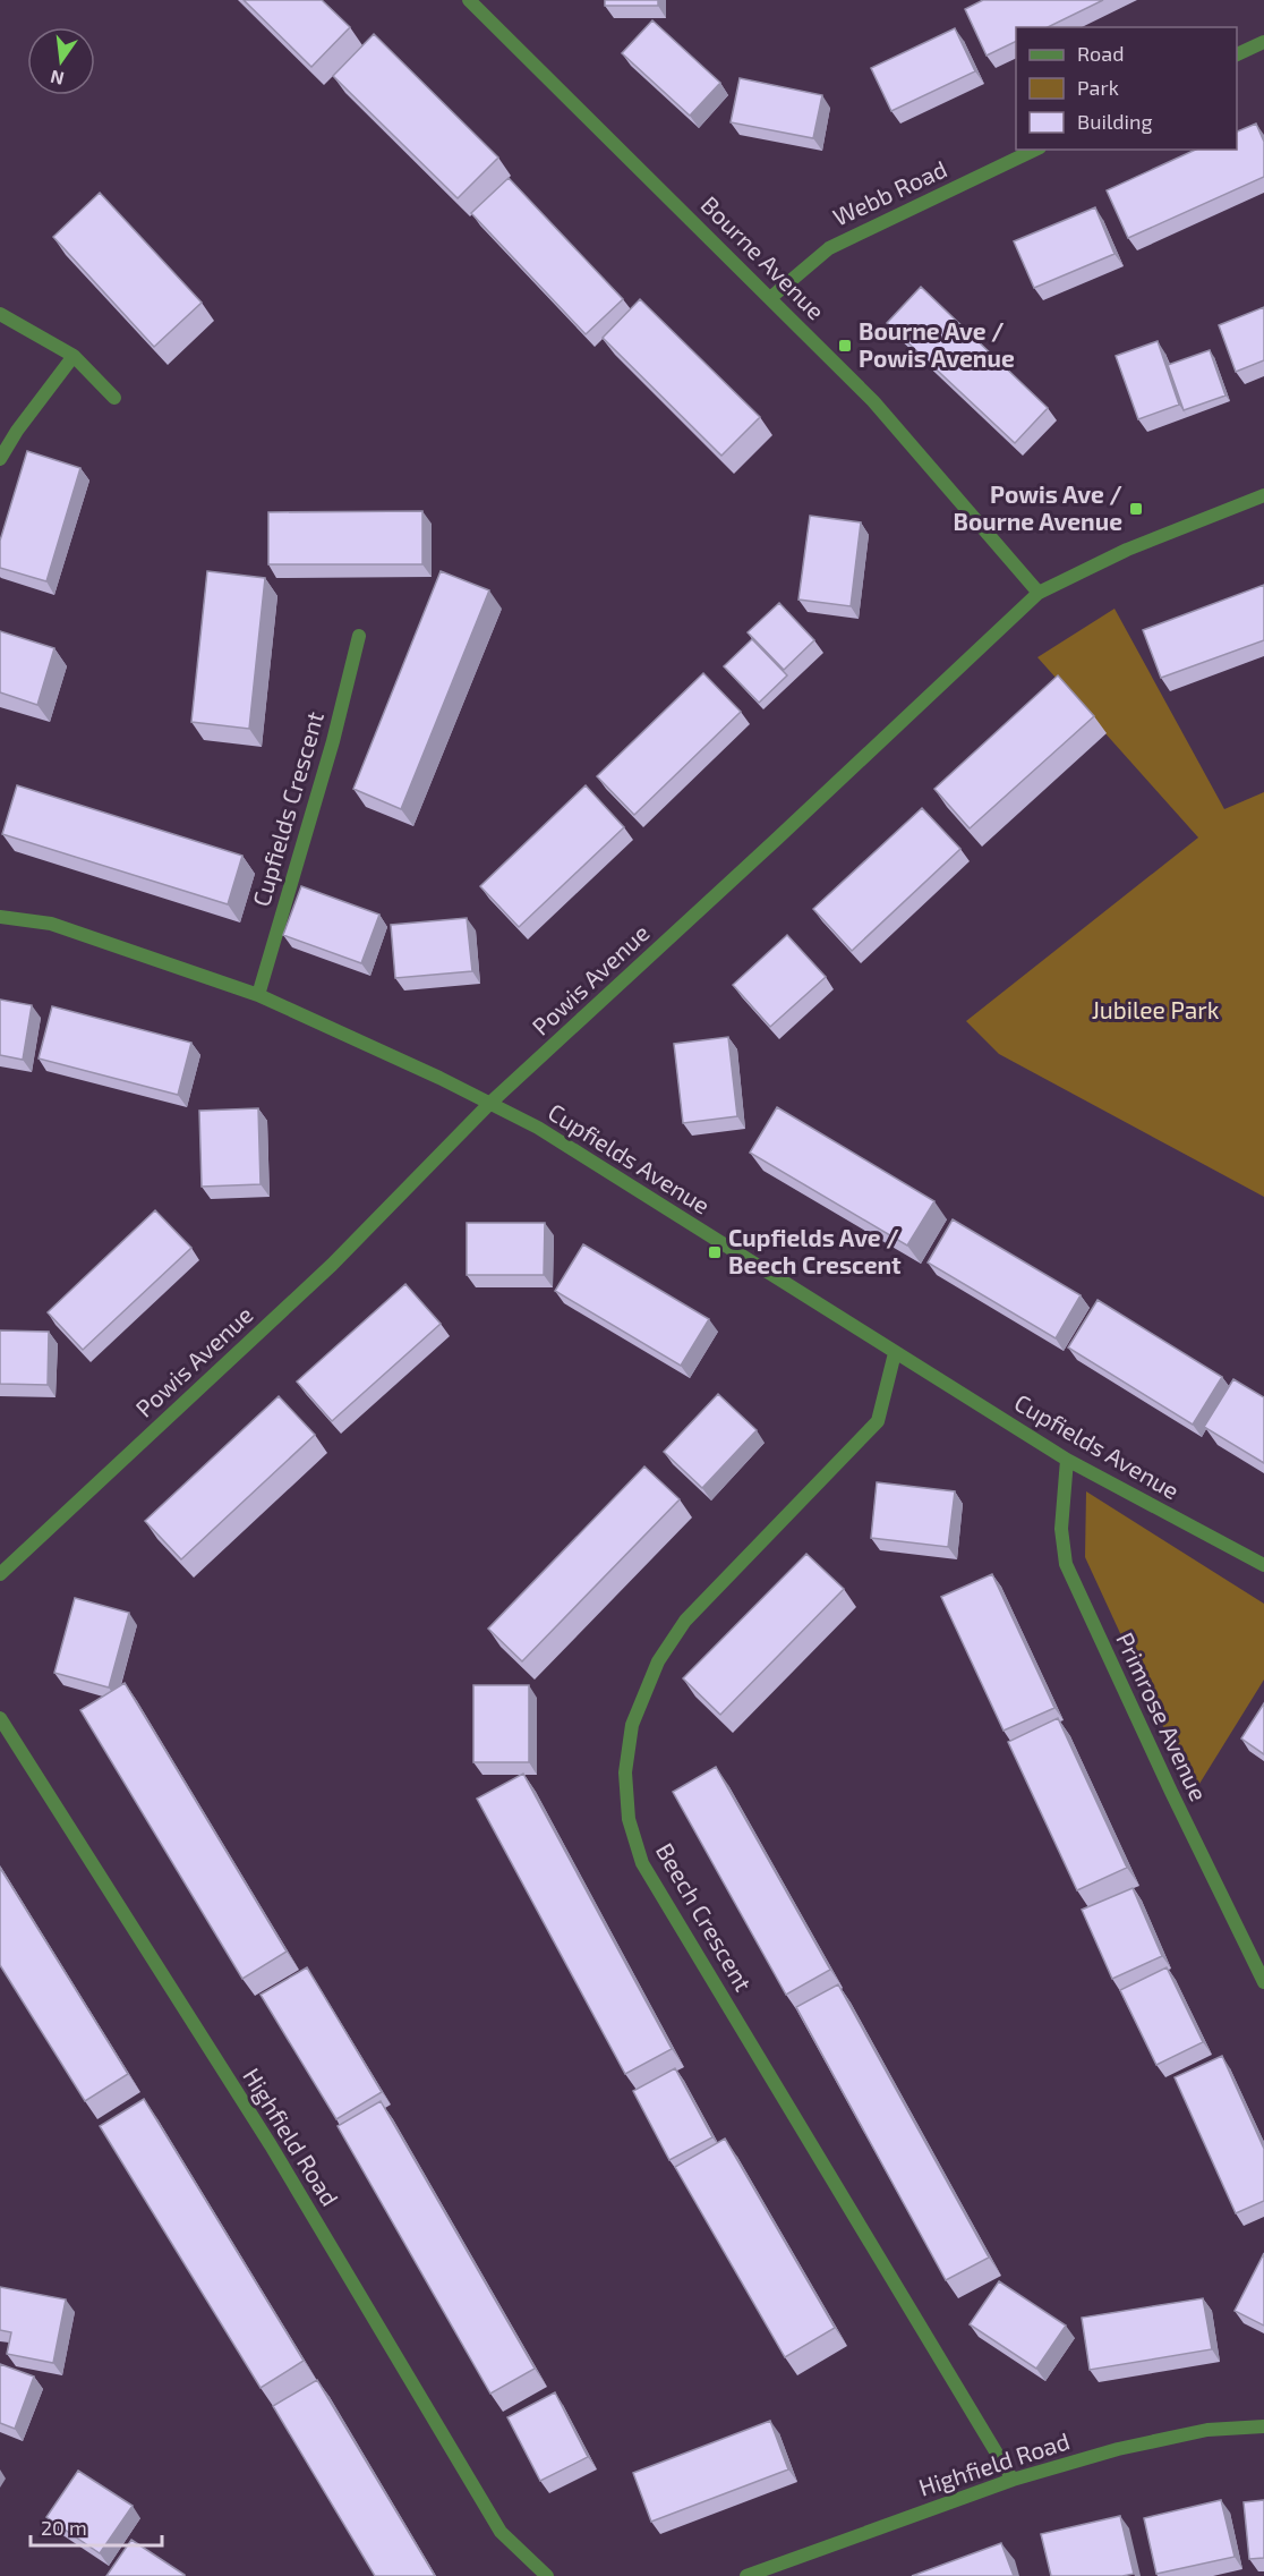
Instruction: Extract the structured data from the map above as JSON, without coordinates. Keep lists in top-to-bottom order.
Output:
{
  "streets": {
    "street": [
      "Webb Road",
      "Bourne Avenue",
      "Cupfields Crescent",
      "Powis Avenue",
      "Cupfields Avenue",
      "Primrose Avenue",
      "Beech Crescent",
      "Highfield Road"
    ]
  },
  "crossings": [
    ["Webb Road", "Bourne Avenue"],
    ["Bourne Avenue", "Powis Avenue"],
    ["Cupfields Crescent", "Cupfields Avenue"],
    ["Powis Avenue", "Cupfields Avenue"],
    ["Cupfields Avenue", "Primrose Avenue"],
    ["Cupfields Avenue", "Beech Crescent"],
    ["Beech Crescent", "Highfield Road"]
  ],
  "parks": ["Jubilee Park"],
  "places": {
    "transit": ["Bourne Ave / Powis Avenue", "Powis Ave / Bourne Avenue", "Cupfields Ave / Beech Crescent"]
  },
  "legend": ["Road", "Park", "Building"],
  "scale_bar": "20 m",
  "north": "bottom"
}
